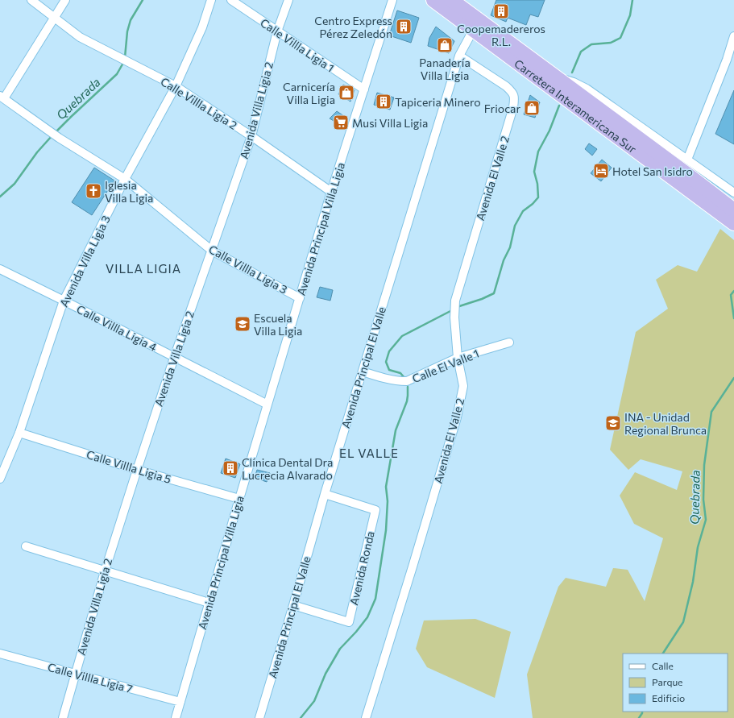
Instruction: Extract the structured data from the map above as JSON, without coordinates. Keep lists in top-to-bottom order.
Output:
{
  "streets": {
    "highway": ["Carretera Interamericana Sur"],
    "street": [
      "Calle Villla Ligia 1",
      "Calle Villla Ligia 2",
      "Avenida Villa Ligia 2",
      "Avenida El Valle 2",
      "Avenida Principal Villa Ligia",
      "Avenida Villa Ligia 3",
      "Calle Villla Ligia 3",
      "Calle Villla Ligia 4",
      "Calle El Valle 1",
      "Avenida Principal El Valle",
      "Calle Villla Ligia 5",
      "Avenida Ronda",
      "Calle Villla Ligia 7"
    ]
  },
  "crossings": [
    ["Calle Villla Ligia 1", "Avenida Villa Ligia 2"],
    ["Calle Villla Ligia 1", "Avenida Principal Villa Ligia"],
    ["Calle Villla Ligia 2", "Avenida Villa Ligia 2"],
    ["Calle Villla Ligia 2", "Avenida Principal Villa Ligia"],
    ["Calle Villla Ligia 2", "Avenida Villa Ligia 3"],
    ["Carretera Interamericana Sur", "Avenida Principal El Valle"],
    ["Avenida Villa Ligia 2", "Calle Villla Ligia 3"],
    ["Avenida Villa Ligia 2", "Calle Villla Ligia 4"],
    ["Avenida Villa Ligia 2", "Calle Villla Ligia 5"],
    ["Avenida Villa Ligia 2", "Calle Villla Ligia 7"],
    ["Avenida El Valle 2", "Calle El Valle 1"],
    ["Avenida El Valle 2", "Avenida Principal El Valle"],
    ["Avenida Principal Villa Ligia", "Calle Villla Ligia 3"],
    ["Avenida Principal Villa Ligia", "Calle Villla Ligia 4"],
    ["Avenida Principal Villa Ligia", "Calle Villla Ligia 5"],
    ["Avenida Principal Villa Ligia", "Calle Villla Ligia 7"],
    ["Avenida Villa Ligia 3", "Calle Villla Ligia 3"],
    ["Avenida Villa Ligia 3", "Calle Villla Ligia 4"],
    ["Avenida Villa Ligia 3", "Calle Villla Ligia 5"],
    ["Calle El Valle 1", "Avenida Principal El Valle"],
    ["Avenida Principal El Valle", "Avenida Ronda"]
  ],
  "districts": ["VILLA LIGIA", "EL VALLE"],
  "water": ["Quebrada"],
  "places": {
    "building": [
      "Coopemadereros R.L.",
      "Centro Express Pérez Zeledón",
      "Tapiceria Minero",
      "Clínica Dental Dra Lucrecia Alvarado"
    ],
    "shop": ["Panadería Villa Ligia", "Carnicería Villa Ligia", "Friocar"],
    "supermarket": ["Musi Villa Ligia"],
    "hotel": ["Hotel San Isidro"],
    "church": ["Iglesia Villa Ligia"],
    "school or university": ["Escuela Villa Ligia", "INA - Unidad Regional Brunca"]
  },
  "legend": ["Calle", "Parque", "Edificio"]
}
